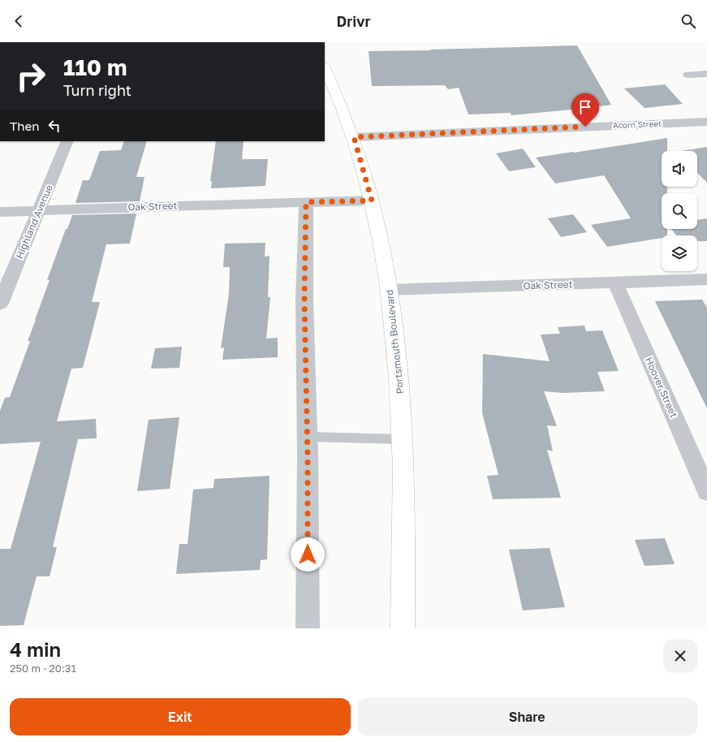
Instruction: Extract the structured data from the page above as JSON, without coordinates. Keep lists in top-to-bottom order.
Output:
{
  "streets": {
    "main road": ["Portsmouth Boulevard"],
    "street": [
      "Acorn Street",
      "Oak Street",
      "Highland Avenue",
      "Hoover Street"
    ]
  },
  "crossings": [
    ["Acorn Street", "Portsmouth Boulevard"],
    ["Oak Street", "Highland Avenue"],
    ["Oak Street", "Portsmouth Boulevard"],
    ["Oak Street", "Hoover Street"]
  ],
  "page": {
    "header": "Drivr",
    "turn": ["110 m", "Turn right"],
    "then": "Then",
    "heading": ["4 min", "250 m · 20:31"],
    "buttons": ["Exit", "Share"]
  }
}
